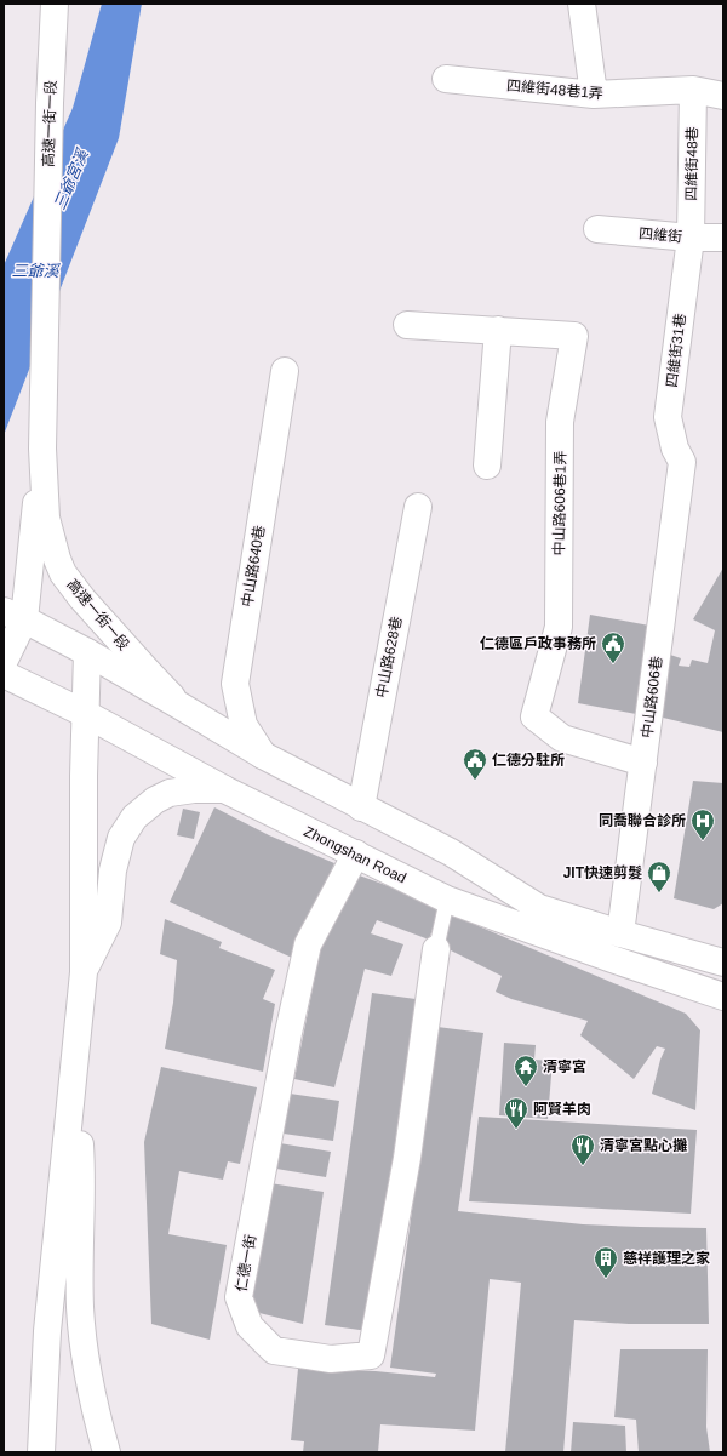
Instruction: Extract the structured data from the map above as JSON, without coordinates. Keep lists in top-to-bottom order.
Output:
{
  "streets": {
    "main road": [
      "四維街48巷1弄",
      "高速一街一段",
      "四維街48巷",
      "四維街",
      "四維街31巷",
      "中山路606巷1弄",
      "中山路640巷",
      "中山路628巷",
      "中山路606巷",
      "Zhongshan Road",
      "仁德一街"
    ]
  },
  "crossings": [
    ["四維街48巷1弄", "四維街48巷"],
    ["四維街48巷", "四維街"],
    ["四維街48巷", "四維街31巷"],
    ["四維街", "四維街31巷"],
    ["四維街31巷", "中山路606巷"],
    ["中山路606巷1弄", "中山路606巷"],
    ["Zhongshan Road", "仁德一街"]
  ],
  "water": ["三爺宮溪", "三爺溪"],
  "places": {
    "public building": ["仁德區戶政事務所", "仁德分駐所"],
    "hospital": ["同喬聯合診所"],
    "shop": ["JIT快速剪髮"],
    "temple": ["清寧宮"],
    "restaurant": ["阿賢羊肉", "清寧宮點心攤"],
    "building": ["慈祥護理之家"]
  }
}
